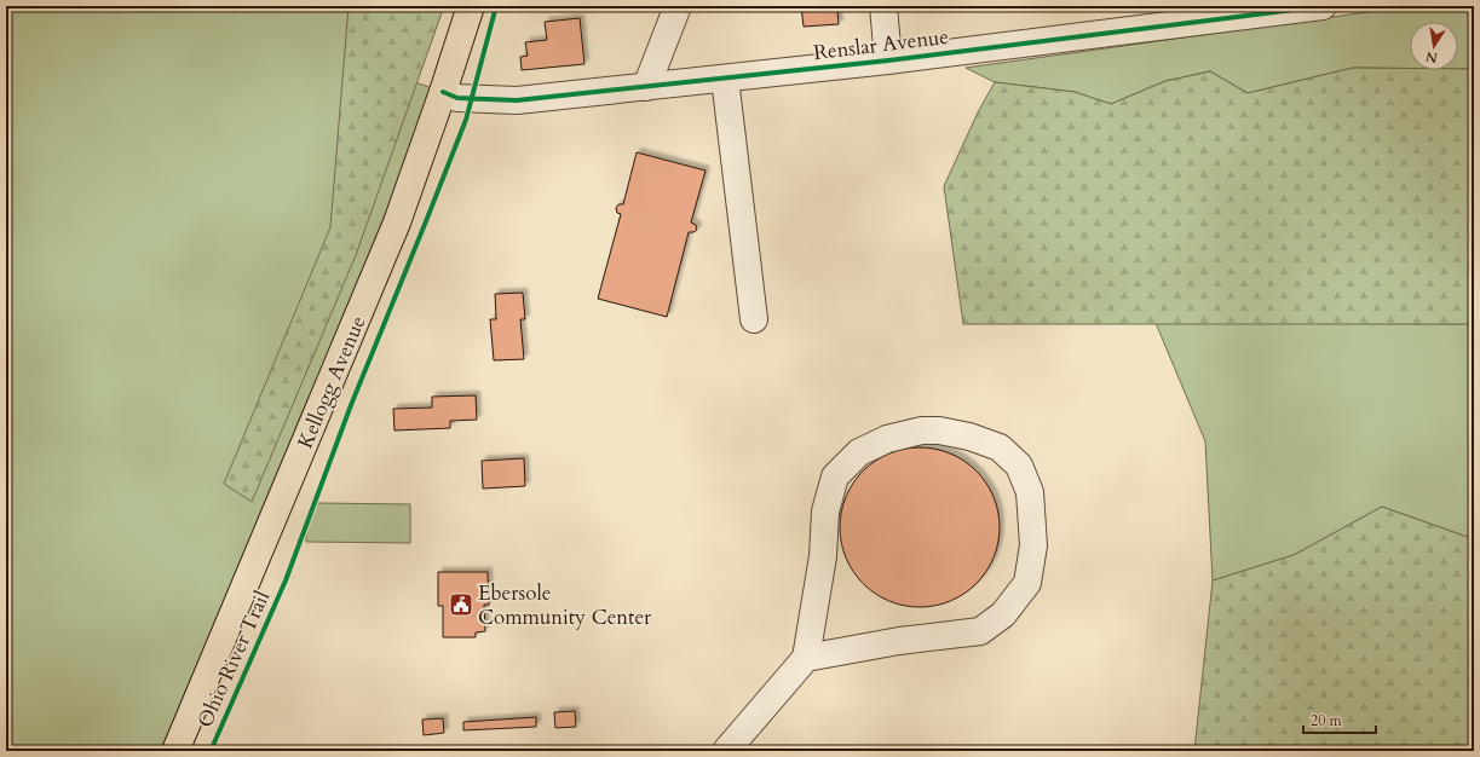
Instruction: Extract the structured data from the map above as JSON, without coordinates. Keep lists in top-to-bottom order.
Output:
{
  "streets": {
    "main road": ["Kellogg Avenue"],
    "street": ["Renslar Avenue"],
    "cycle path": ["Ohio River Trail"]
  },
  "crossings": [
    ["Renslar Avenue", "Kellogg Avenue"]
  ],
  "places": {
    "public building": ["Ebersole Community Center"]
  },
  "scale_bar": "20 m",
  "north": "bottom"
}
